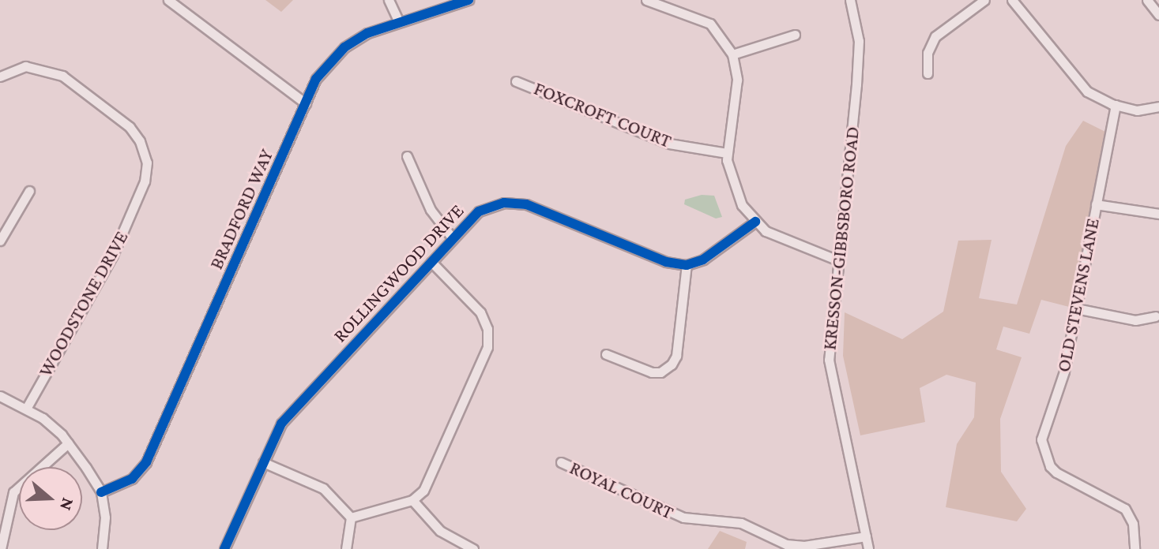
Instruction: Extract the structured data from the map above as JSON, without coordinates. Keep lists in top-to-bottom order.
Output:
{
  "streets": {
    "street": [
      "FOXCROFT COURT",
      "BRADFORD WAY",
      "KRESSON-GIBBSBORO ROAD",
      "ROLLINGWOOD DRIVE",
      "OLD STEVENS LANE",
      "WOODSTONE DRIVE",
      "ROYAL COURT"
    ]
  },
  "crossings": [
    ["KRESSON-GIBBSBORO ROAD", "ROYAL COURT"]
  ],
  "north": "right"
}
